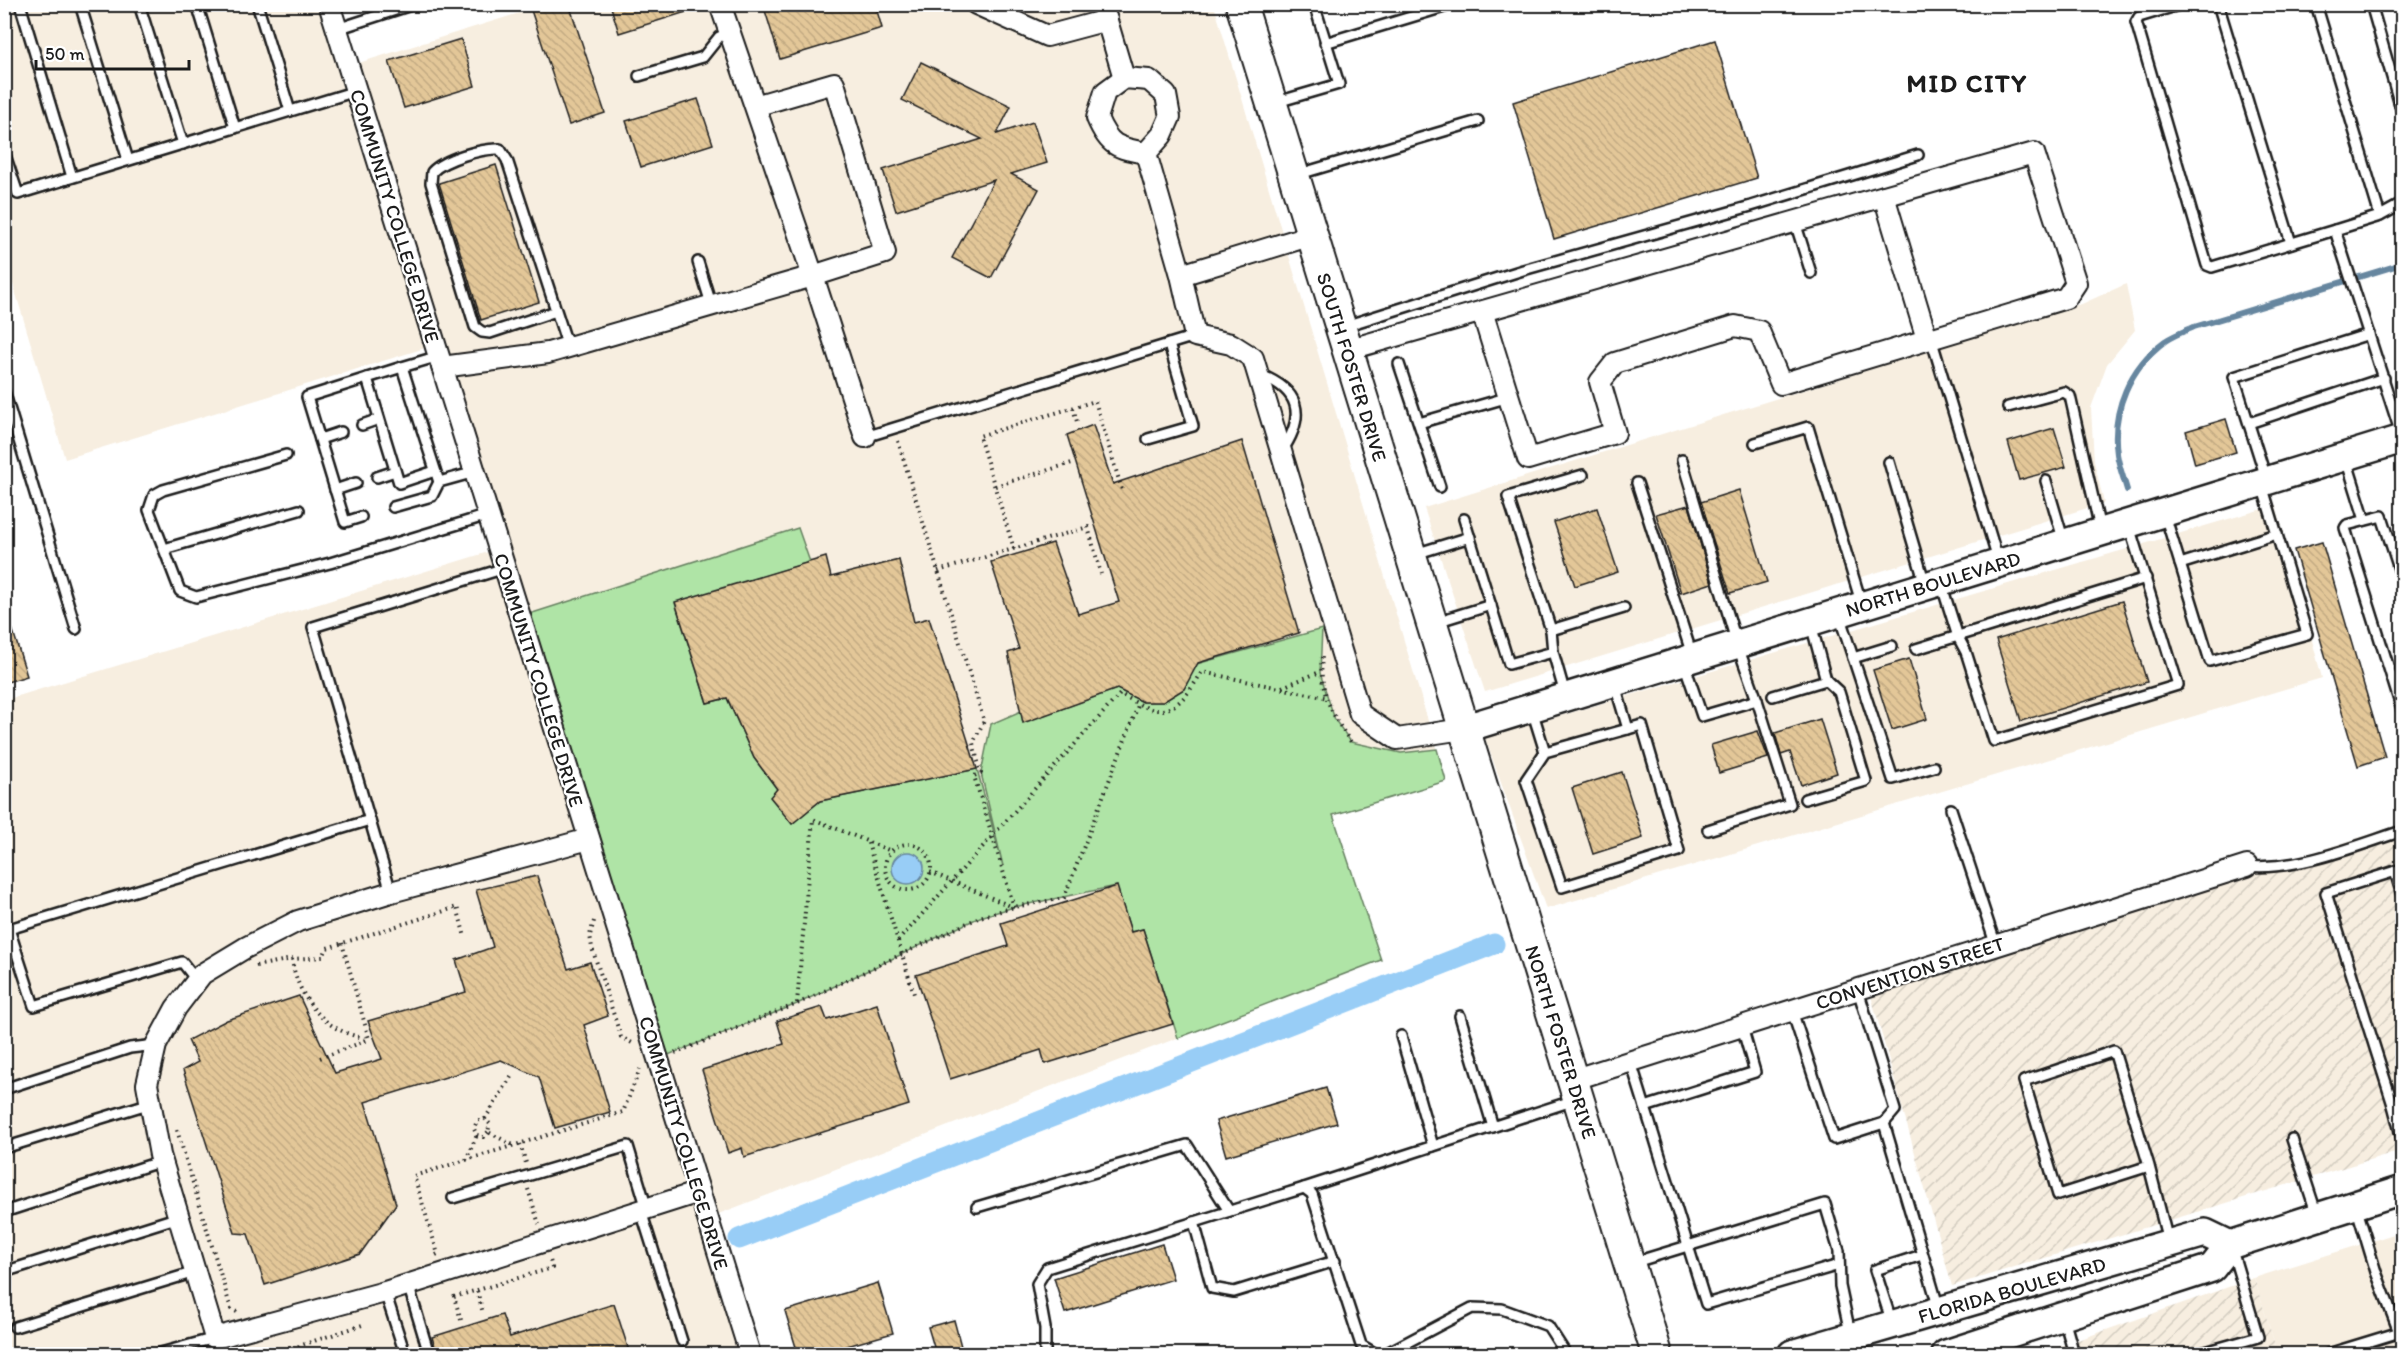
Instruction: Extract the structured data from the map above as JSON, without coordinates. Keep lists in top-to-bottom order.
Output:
{
  "streets": {
    "main road": ["SOUTH FOSTER DRIVE", "NORTH FOSTER DRIVE"],
    "street": [
      "COMMUNITY COLLEGE DRIVE",
      "NORTH BOULEVARD",
      "CONVENTION STREET",
      "FLORIDA BOULEVARD"
    ]
  },
  "crossings": [
    ["SOUTH FOSTER DRIVE", "NORTH BOULEVARD"],
    ["SOUTH FOSTER DRIVE", "NORTH FOSTER DRIVE"],
    ["NORTH BOULEVARD", "NORTH FOSTER DRIVE"],
    ["CONVENTION STREET", "NORTH FOSTER DRIVE"]
  ],
  "districts": ["MID CITY"],
  "scale_bar": "50 m"
}
